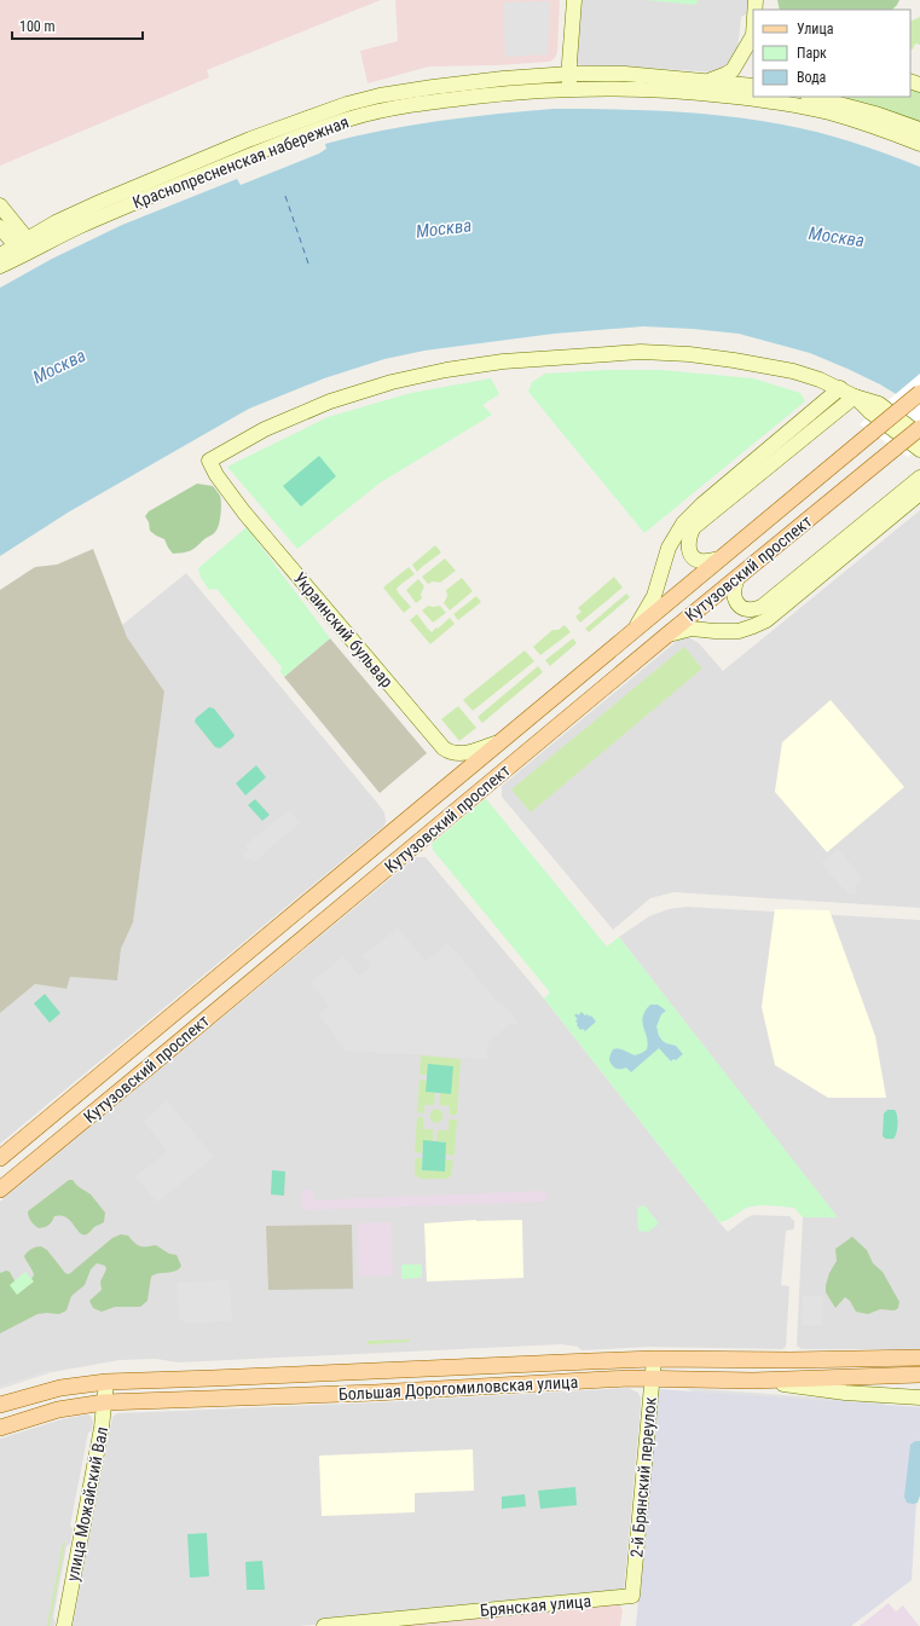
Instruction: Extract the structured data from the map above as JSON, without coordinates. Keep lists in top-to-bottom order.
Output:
{
  "streets": {
    "main road": [
      "Краснопресненская набережная",
      "Кутузовский проспект",
      "Украинский бульвар",
      "Большая Дорогомиловская улица",
      "2-й Брянский переулок",
      "улица Можайский Вал",
      "Брянская улица"
    ]
  },
  "crossings": [
    ["Кутузовский проспект", "Украинский бульвар"],
    ["Большая Дорогомиловская улица", "2-й Брянский переулок"],
    ["Большая Дорогомиловская улица", "улица Можайский Вал"],
    ["2-й Брянский переулок", "Брянская улица"]
  ],
  "water": ["Москва"],
  "legend": ["Улица", "Парк", "Вода"],
  "scale_bar": "100 m"
}
